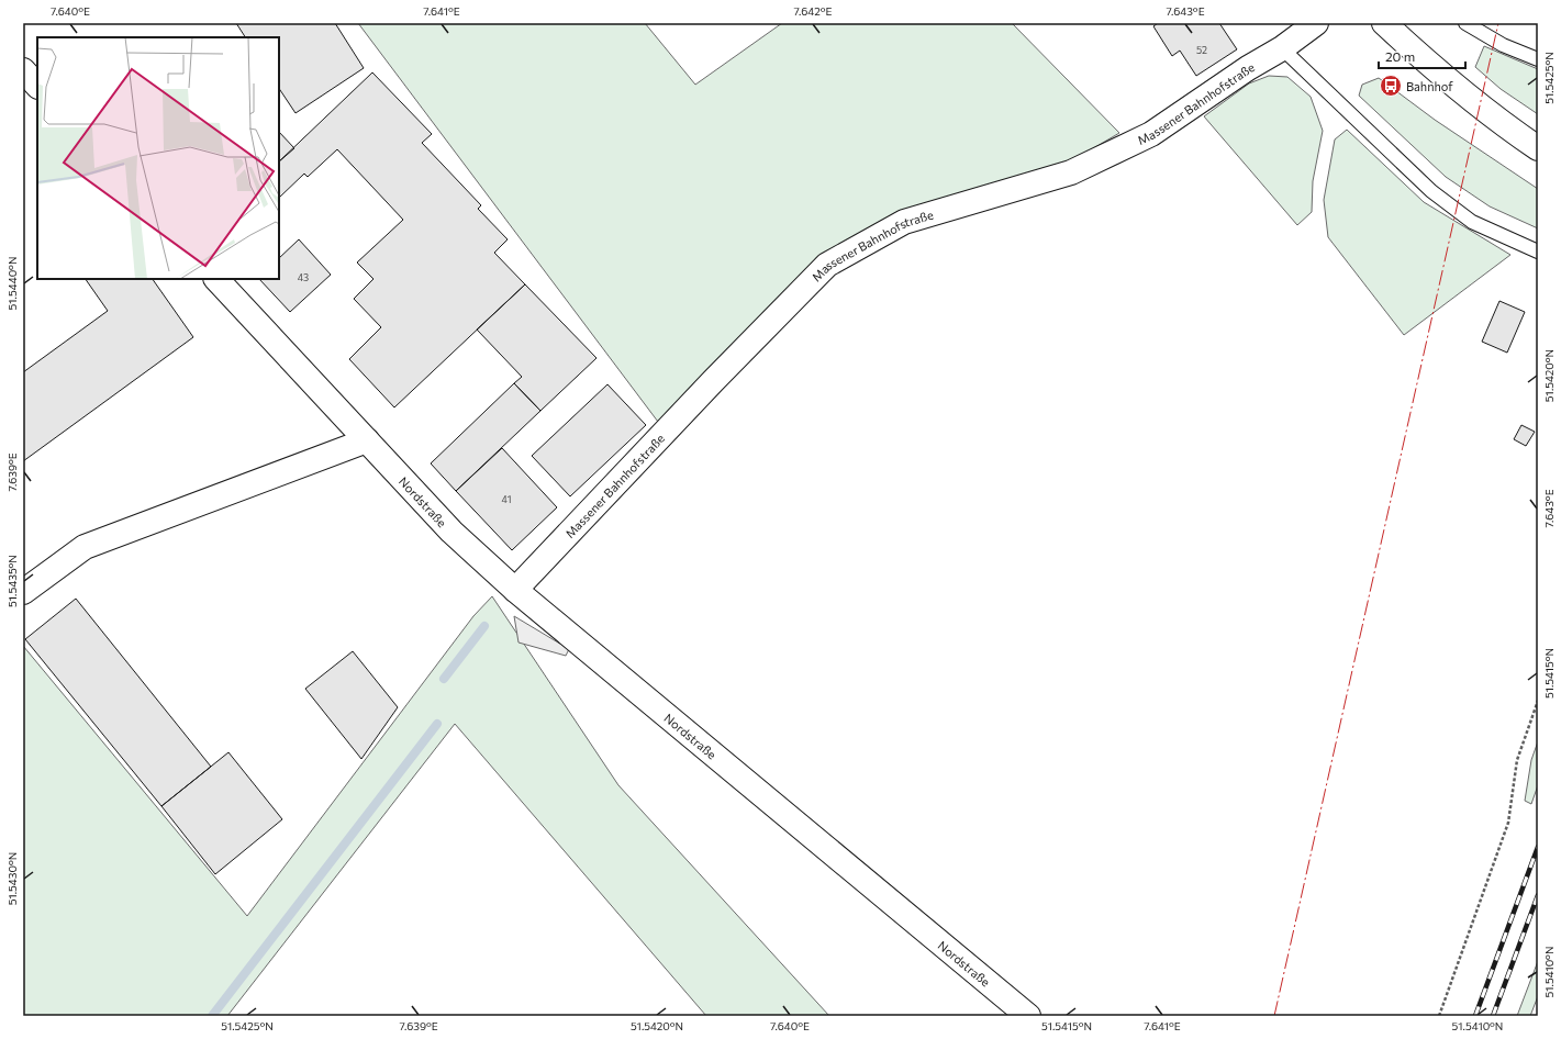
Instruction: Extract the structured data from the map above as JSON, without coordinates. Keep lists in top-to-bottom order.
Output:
{
  "streets": {
    "street": ["Massener Bahnhofstraße", "Nordstraße"]
  },
  "crossings": [
    ["Massener Bahnhofstraße", "Nordstraße"]
  ],
  "places": {
    "bus stop": ["Bahnhof"]
  },
  "house_numbers": ["52", "43", "41"],
  "scale_bar": "20 m",
  "coordinates": [
    "7.640°E",
    "7.641°E",
    "7.642°E",
    "7.643°E",
    "51.5425°N",
    "51.5440°N",
    "51.5420°N",
    "7.639°E",
    "51.5435°N",
    "51.5415°N",
    "51.5430°N",
    "51.5410°N"
  ]
}
